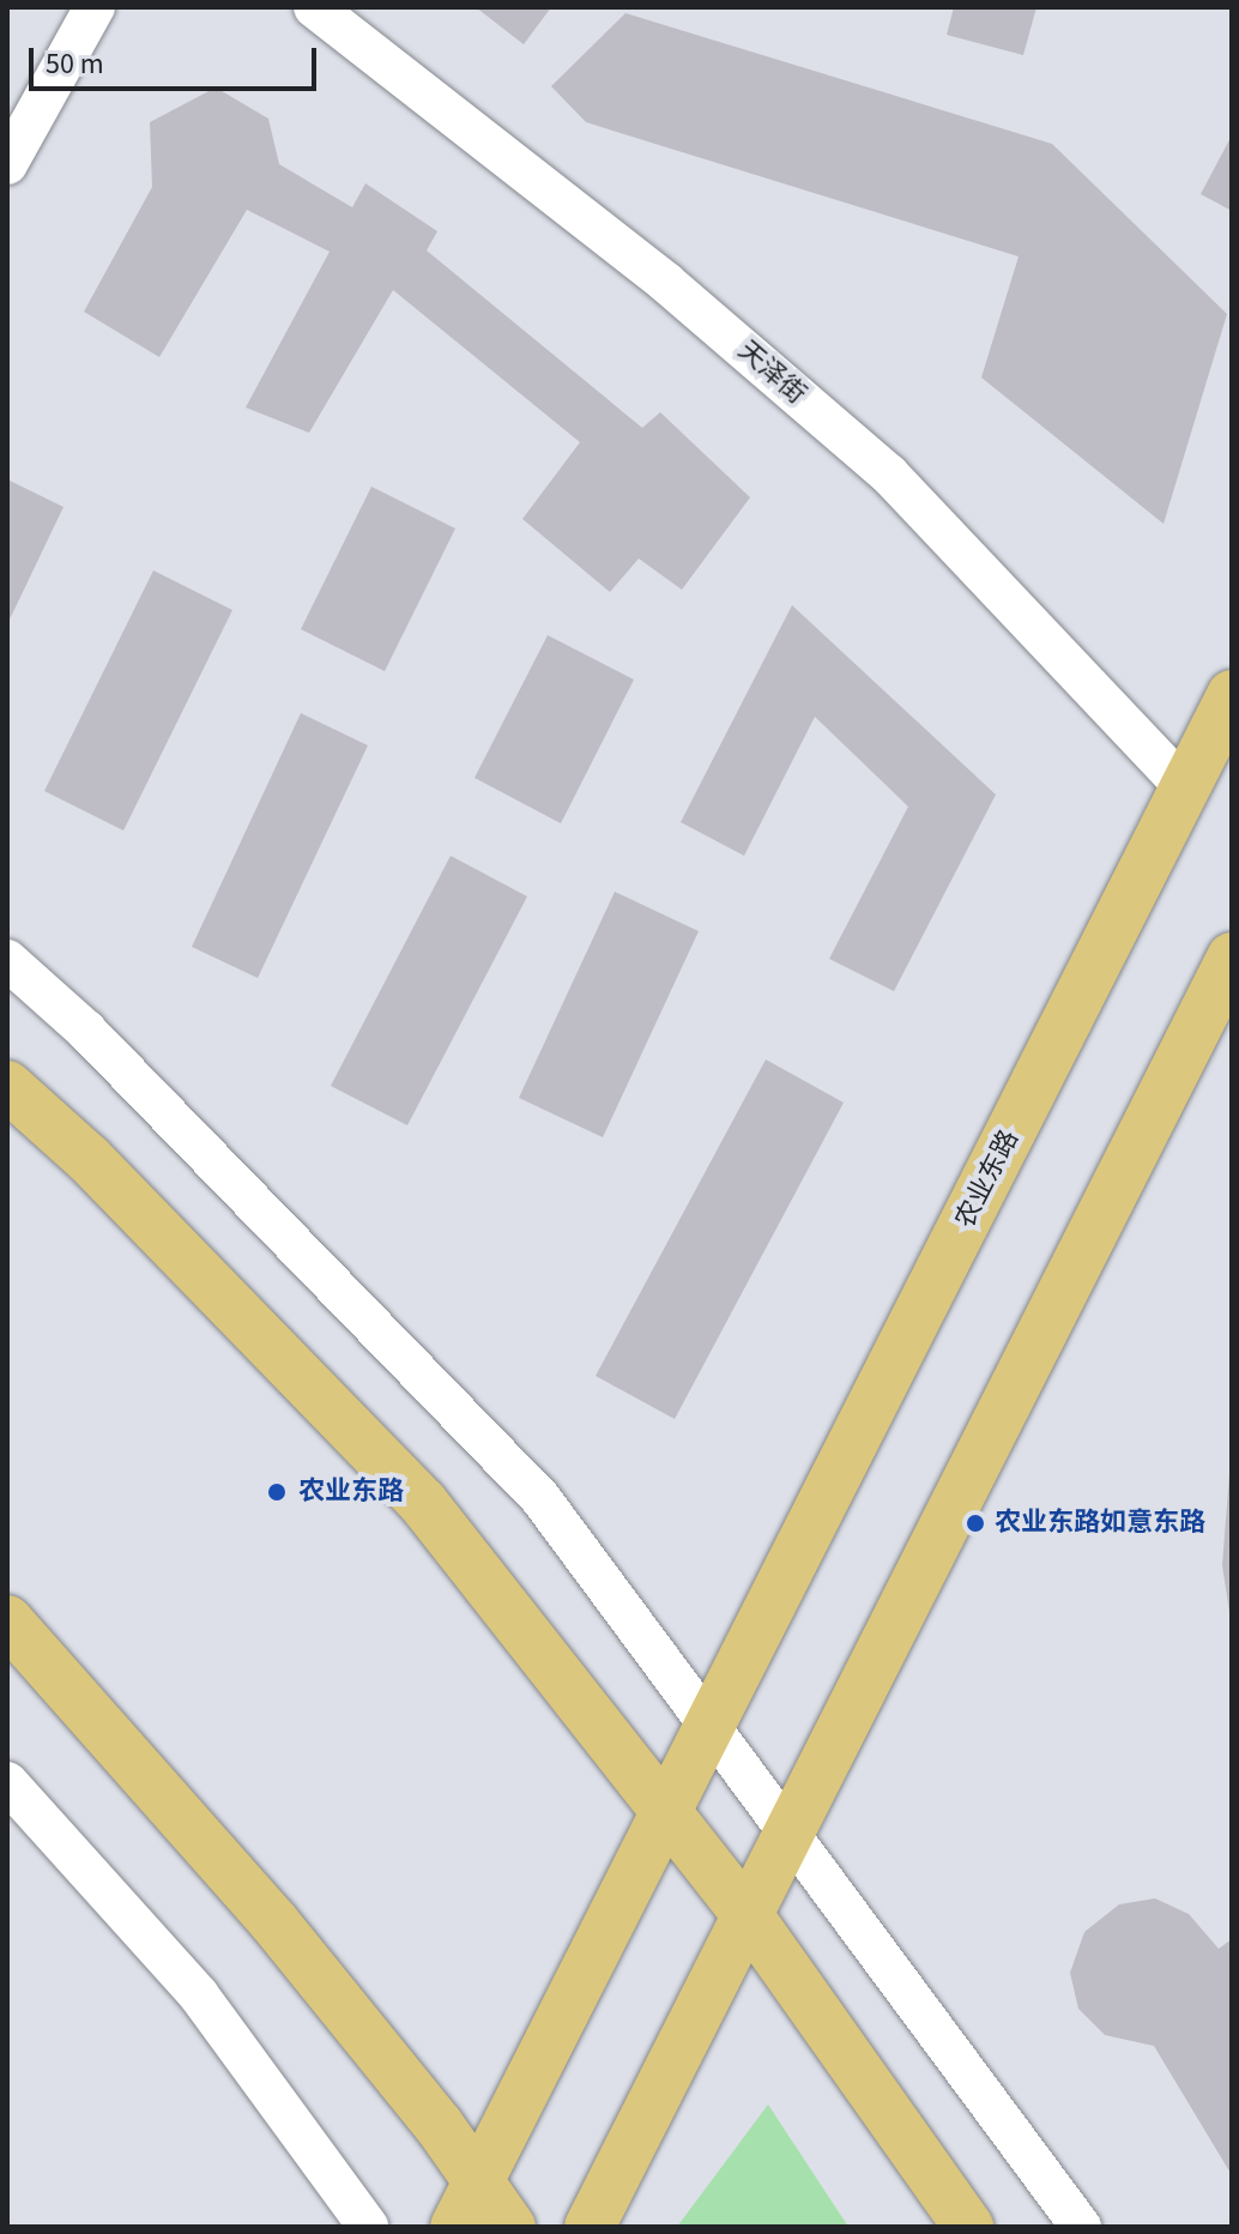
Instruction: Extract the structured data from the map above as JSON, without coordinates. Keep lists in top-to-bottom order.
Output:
{
  "streets": {
    "main road": ["农业东路"],
    "street": ["天泽街"]
  },
  "crossings": [
    ["天泽街", "农业东路"]
  ],
  "places": ["农业东路", "农业东路如意东路"],
  "scale_bar": "50 m"
}
